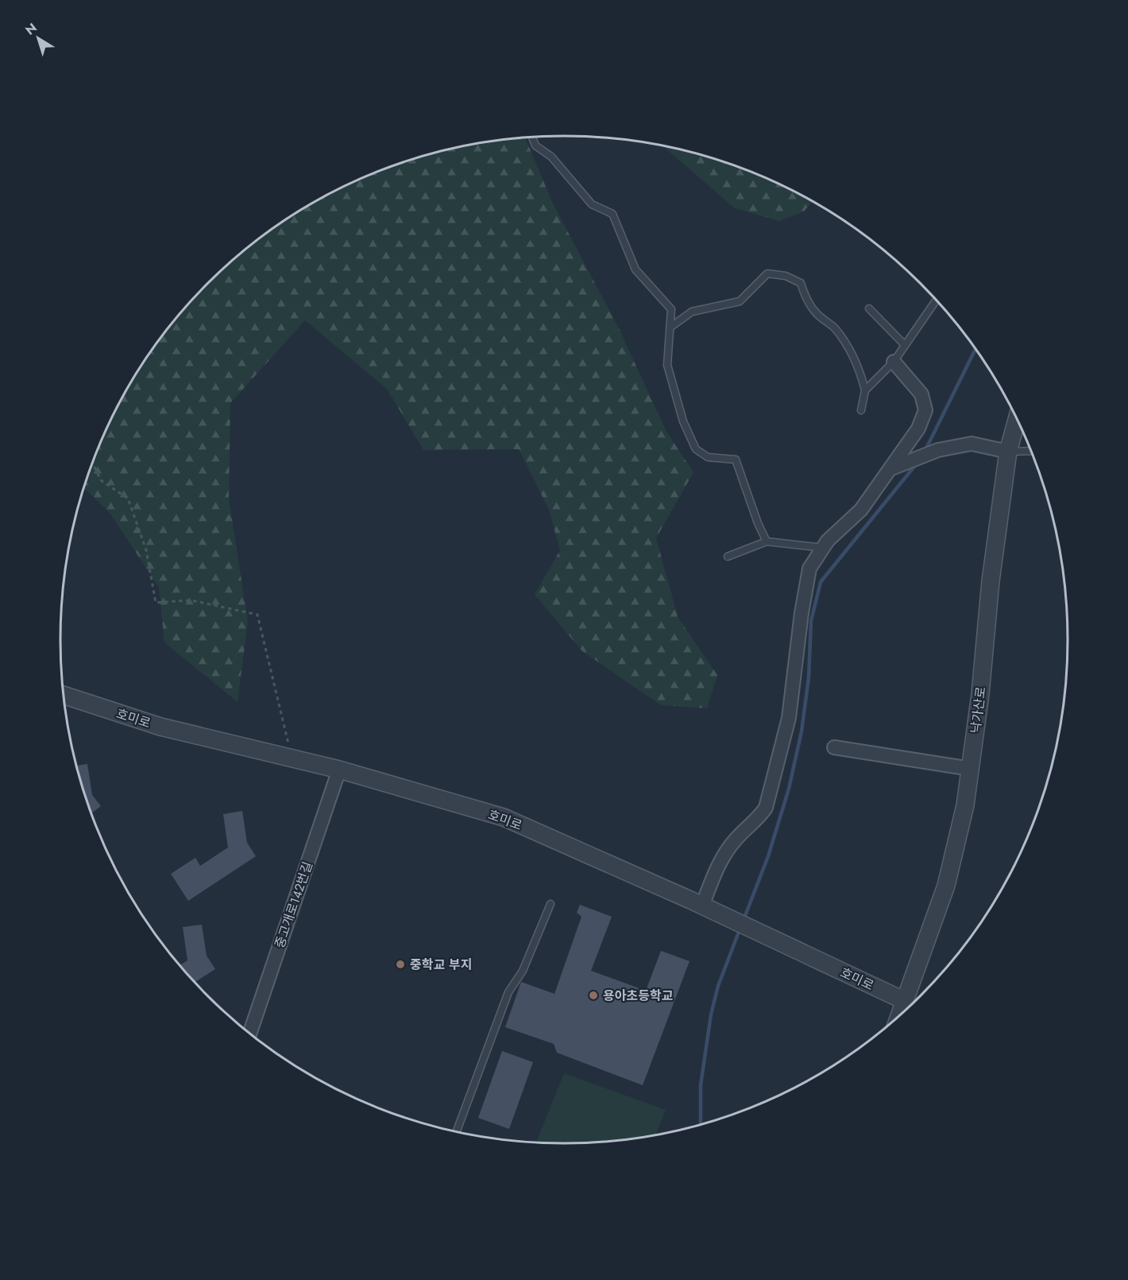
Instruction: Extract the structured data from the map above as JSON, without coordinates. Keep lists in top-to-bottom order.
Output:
{
  "streets": {
    "street": ["낙가산로", "호미로", "중고개로142번길"]
  },
  "crossings": [
    ["낙가산로", "호미로"],
    ["호미로", "중고개로142번길"]
  ],
  "places": ["중학교 부지", "용아초등학교"],
  "north": "top left"
}
